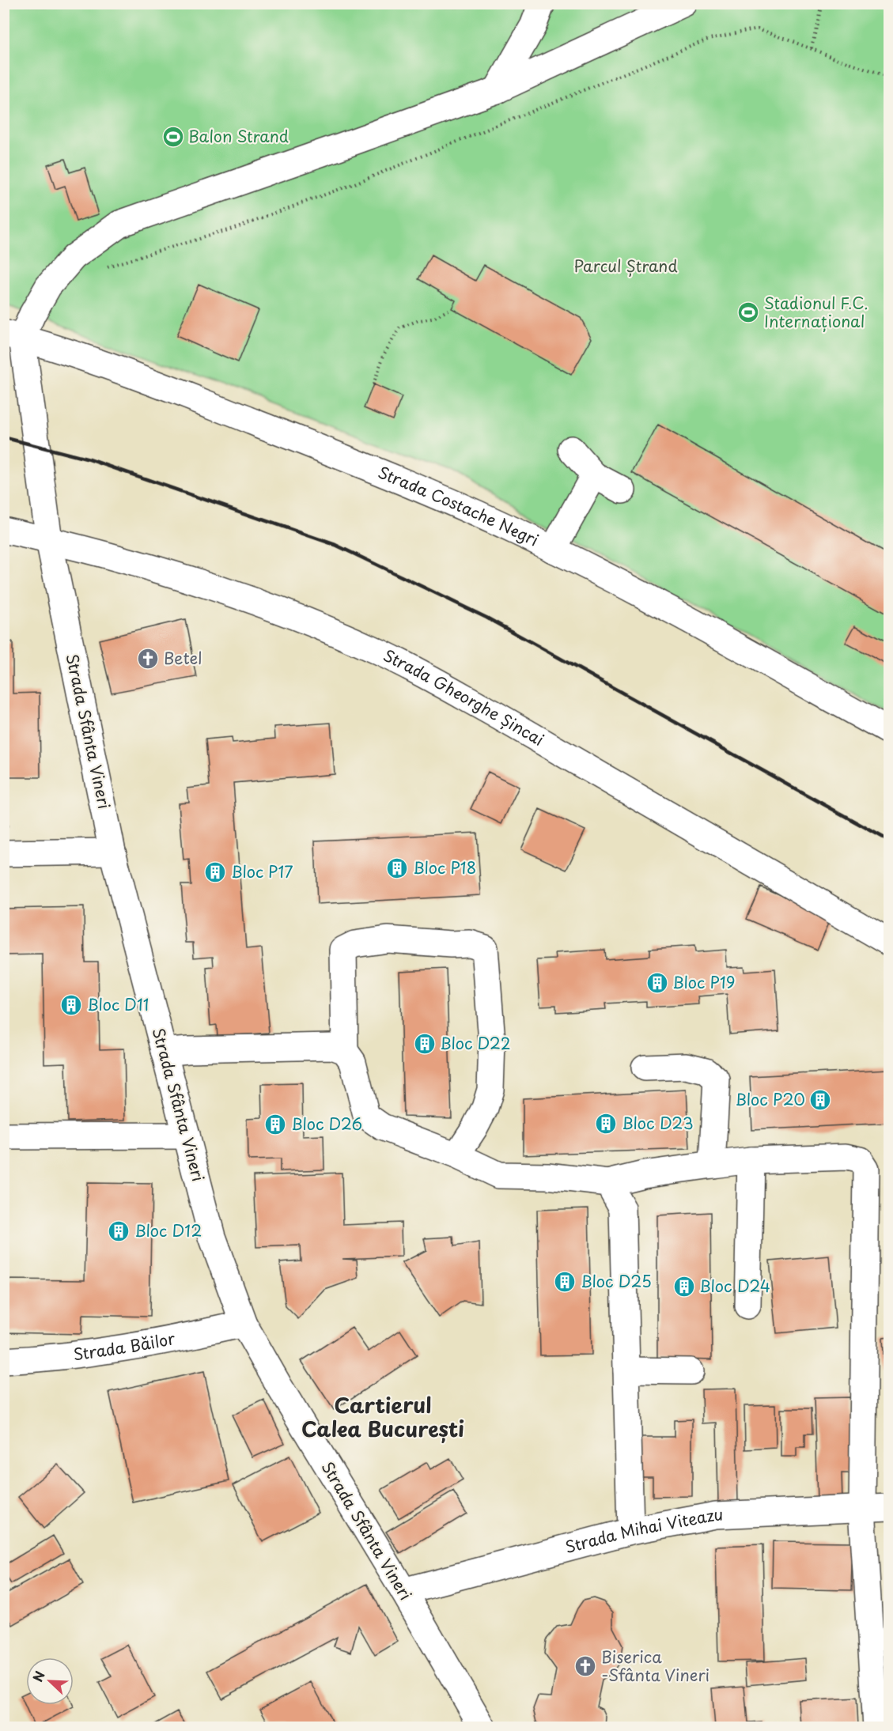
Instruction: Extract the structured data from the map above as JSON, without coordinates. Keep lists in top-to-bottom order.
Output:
{
  "streets": {
    "street": [
      "Strada Costache Negri",
      "Strada Gheorghe Șincai",
      "Strada Sfânta Vineri",
      "Strada Băilor",
      "Strada Mihai Viteazu"
    ]
  },
  "crossings": [
    ["Strada Costache Negri", "Strada Sfânta Vineri"],
    ["Strada Gheorghe Șincai", "Strada Sfânta Vineri"],
    ["Strada Sfânta Vineri", "Strada Băilor"],
    ["Strada Sfânta Vineri", "Strada Mihai Viteazu"]
  ],
  "districts": ["Cartierul Calea București"],
  "parks": ["Parcul Ștrand"],
  "places": {
    "sports": ["Balon Strand", "Stadionul F.C. Internațional"],
    "church": ["Betel", "Biserica -Sfânta Vineri"],
    "building": [
      "Bloc P18",
      "Bloc P17",
      "Bloc P19",
      "Bloc D11",
      "Bloc D22",
      "Bloc P20",
      "Bloc D23",
      "Bloc D26",
      "Bloc D12",
      "Bloc D25",
      "Bloc D24"
    ]
  },
  "north": "top left"
}
